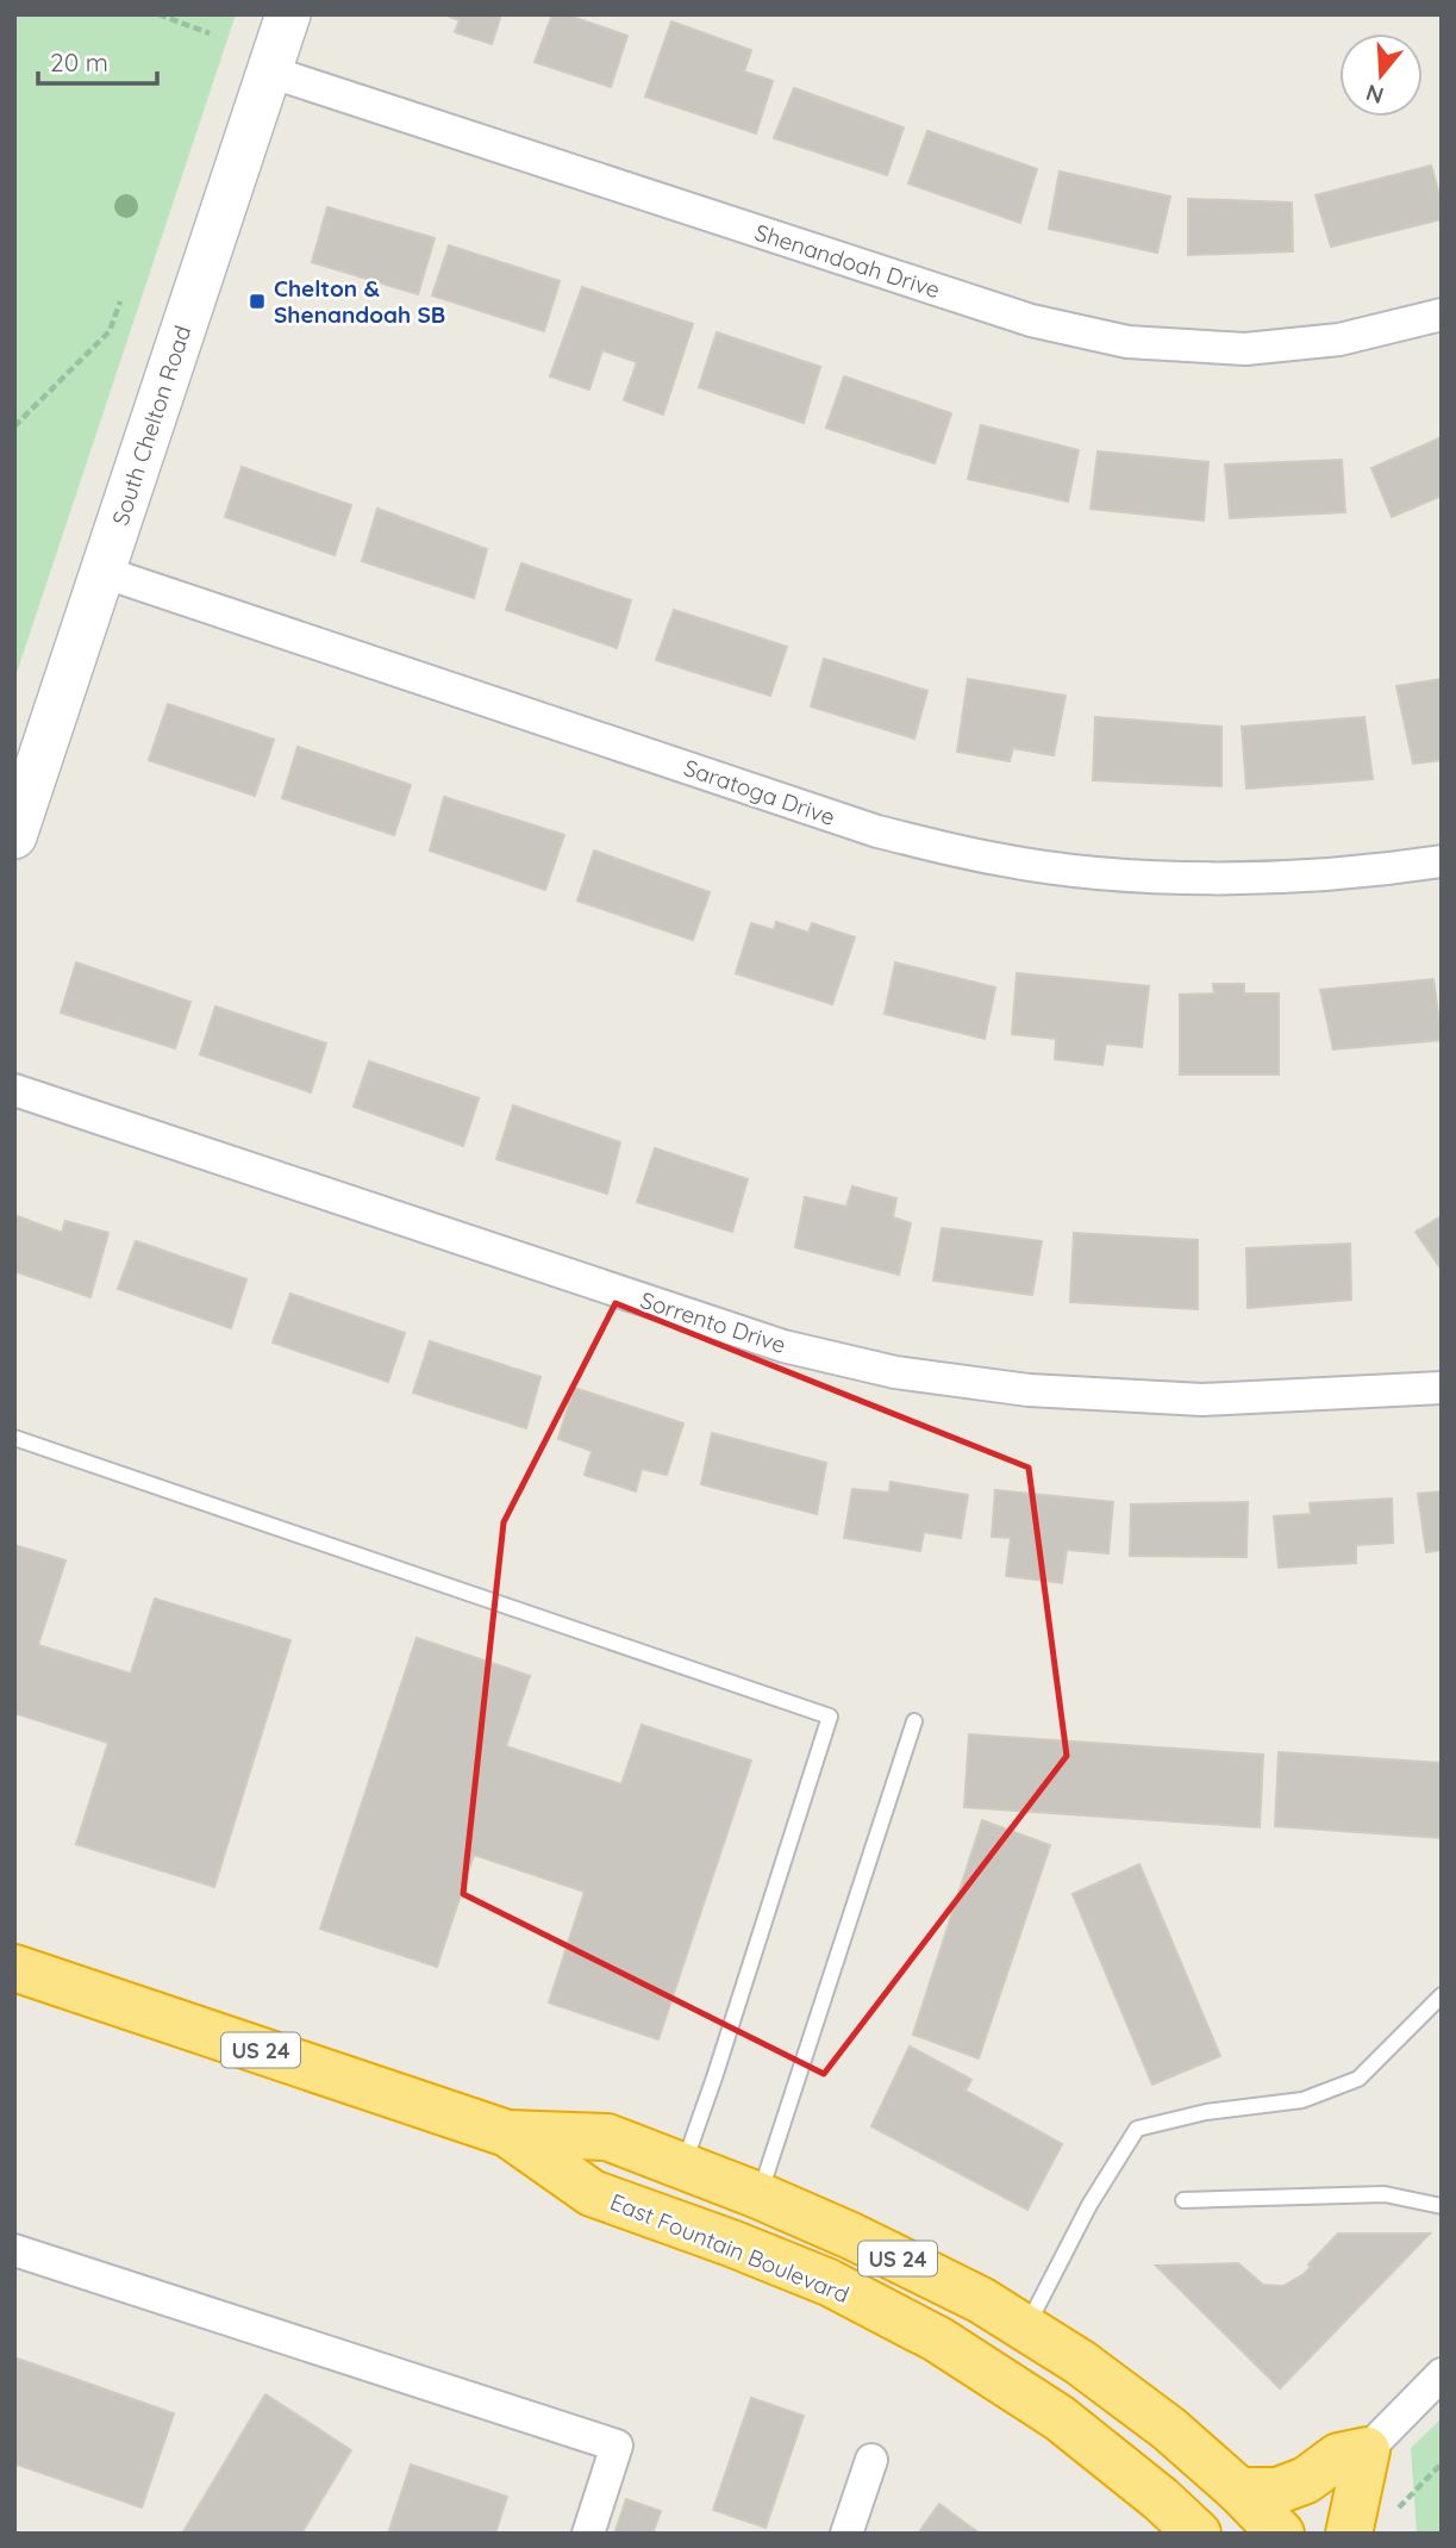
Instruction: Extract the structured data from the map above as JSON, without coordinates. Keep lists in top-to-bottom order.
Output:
{
  "streets": {
    "highway": ["US 24", "East Fountain Boulevard"],
    "main road": ["South Chelton Road"],
    "street": ["Shenandoah Drive", "Saratoga Drive", "Sorrento Drive"]
  },
  "crossings": [
    ["Shenandoah Drive", "South Chelton Road"],
    ["South Chelton Road", "Saratoga Drive"]
  ],
  "places": {
    "transit": ["Chelton & Shenandoah SB"]
  },
  "scale_bar": "20 m",
  "north": "bottom"
}
